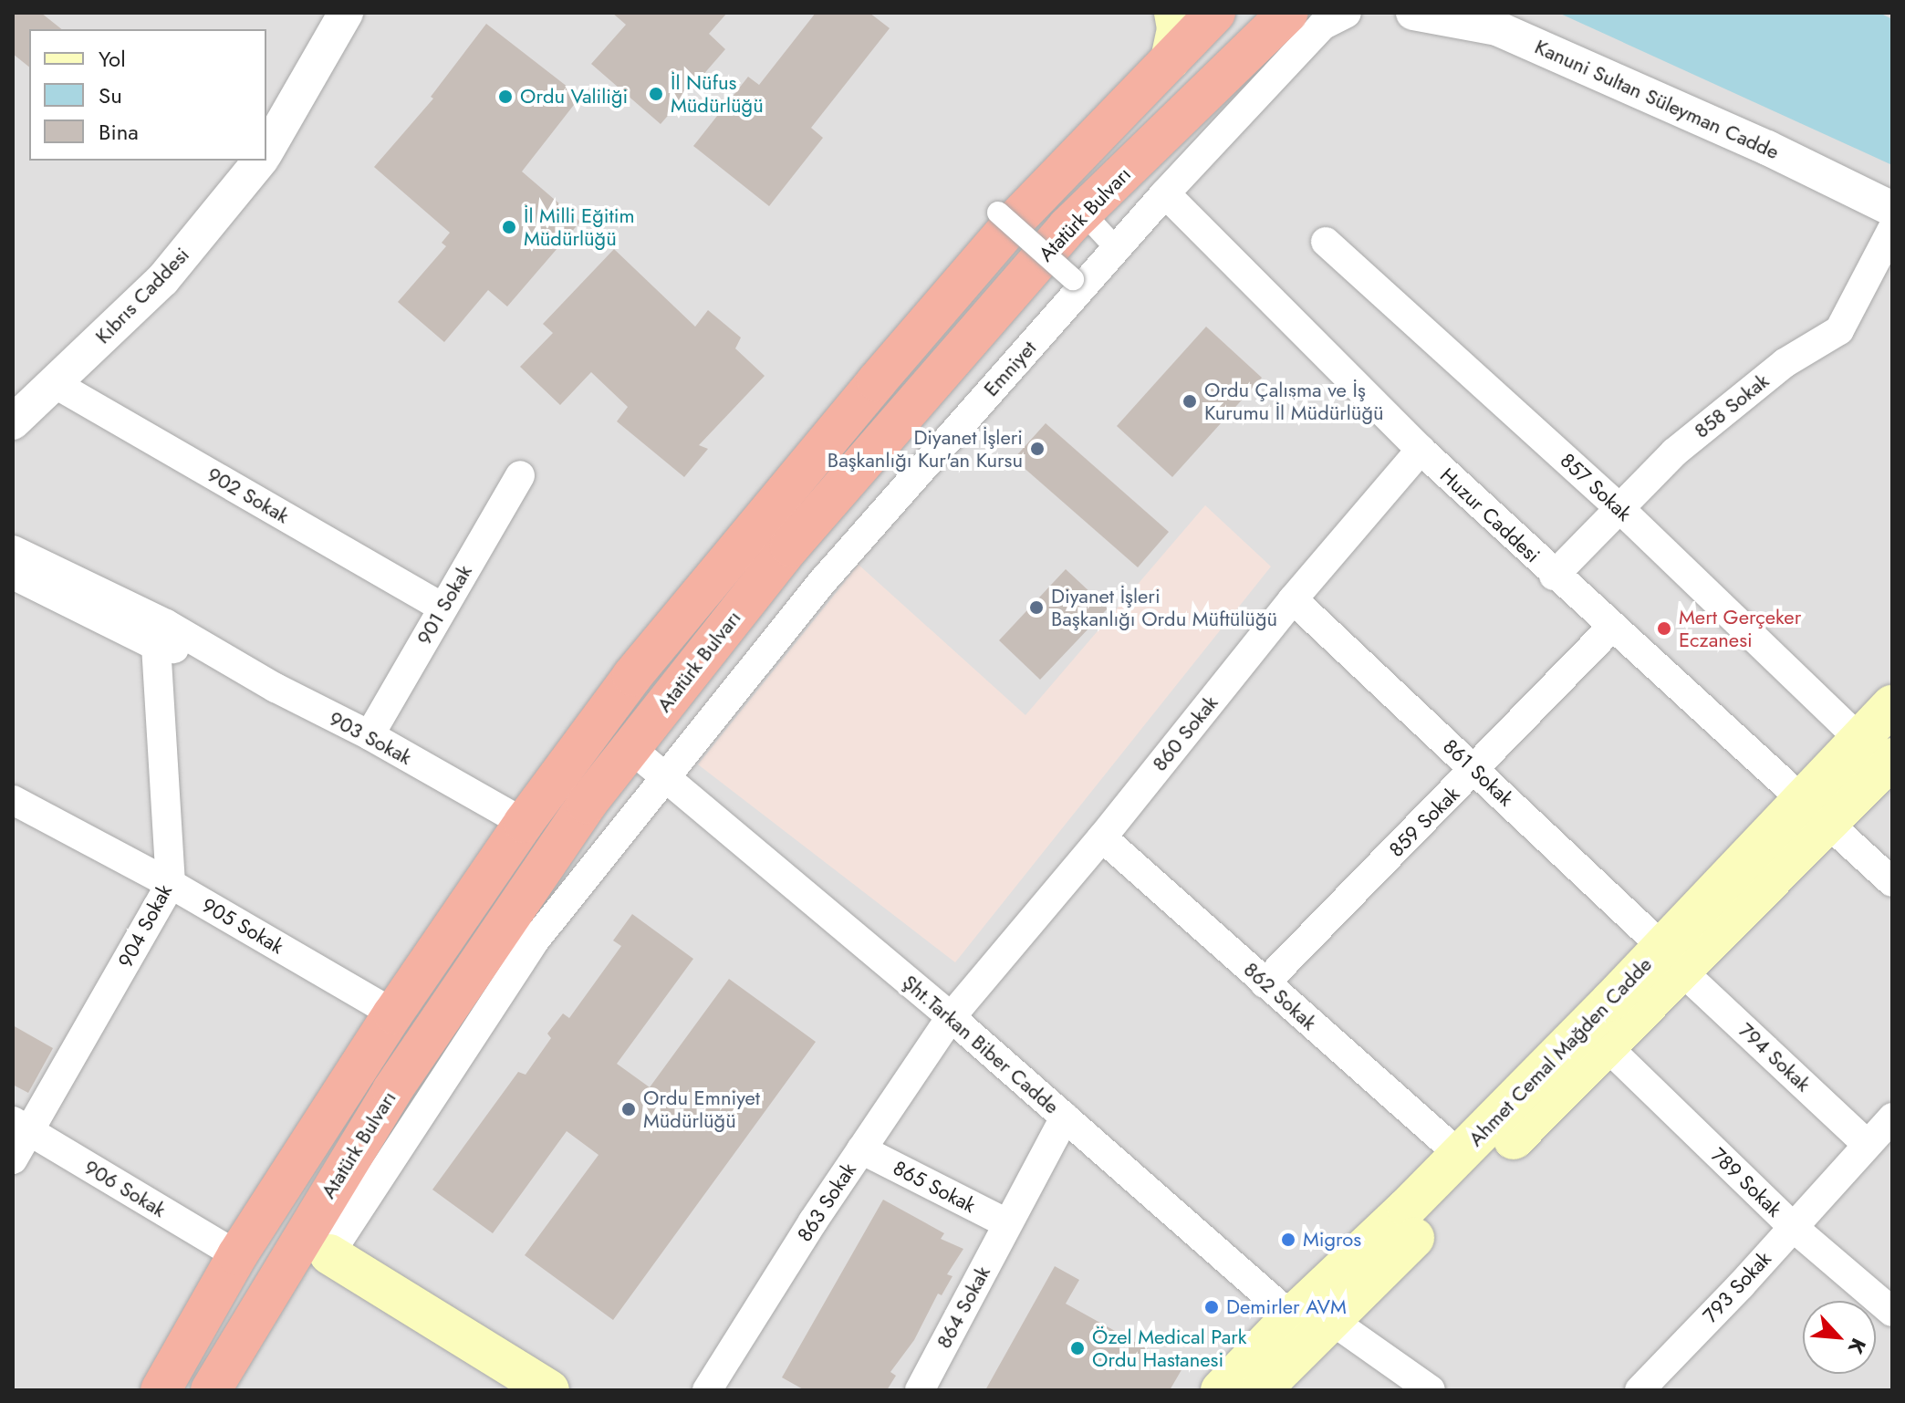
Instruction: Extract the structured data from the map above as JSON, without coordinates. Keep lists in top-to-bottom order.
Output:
{
  "streets": {
    "highway": ["Atatürk Bulvarı"],
    "main road": ["Ahmet Cemal Mağden Cadde"],
    "street": [
      "Kanuni Sultan Süleyman Cadde",
      "Kıbrıs Caddesi",
      "Emniyet",
      "858 Sokak",
      "857 Sokak",
      "902 Sokak",
      "Huzur Caddesi",
      "901 Sokak",
      "860 Sokak",
      "903 Sokak",
      "861 Sokak",
      "859 Sokak",
      "904 Sokak",
      "905 Sokak",
      "862 Sokak",
      "Şht.Tarkan Biber Cadde",
      "794 Sokak",
      "789 Sokak",
      "865 Sokak",
      "906 Sokak",
      "863 Sokak",
      "793 Sokak",
      "864 Sokak"
    ]
  },
  "crossings": [
    ["Atatürk Bulvarı", "903 Sokak"],
    ["Atatürk Bulvarı", "905 Sokak"],
    ["Atatürk Bulvarı", "Şht.Tarkan Biber Cadde"],
    ["Atatürk Bulvarı", "906 Sokak"],
    ["Kıbrıs Caddesi", "902 Sokak"],
    ["Emniyet", "Huzur Caddesi"],
    ["Emniyet", "Şht.Tarkan Biber Cadde"],
    ["858 Sokak", "857 Sokak"],
    ["858 Sokak", "Huzur Caddesi"],
    ["857 Sokak", "Ahmet Cemal Mağden Cadde"],
    ["902 Sokak", "901 Sokak"],
    ["Huzur Caddesi", "860 Sokak"],
    ["Huzur Caddesi", "859 Sokak"],
    ["Huzur Caddesi", "Ahmet Cemal Mağden Cadde"],
    ["901 Sokak", "903 Sokak"],
    ["860 Sokak", "861 Sokak"],
    ["860 Sokak", "862 Sokak"],
    ["860 Sokak", "Şht.Tarkan Biber Cadde"],
    ["860 Sokak", "863 Sokak"],
    ["903 Sokak", "904 Sokak"],
    ["861 Sokak", "859 Sokak"],
    ["861 Sokak", "Ahmet Cemal Mağden Cadde"],
    ["861 Sokak", "794 Sokak"],
    ["859 Sokak", "862 Sokak"],
    ["904 Sokak", "905 Sokak"],
    ["904 Sokak", "906 Sokak"],
    ["862 Sokak", "Ahmet Cemal Mağden Cadde"],
    ["Şht.Tarkan Biber Cadde", "Ahmet Cemal Mağden Cadde"],
    ["Şht.Tarkan Biber Cadde", "863 Sokak"],
    ["Şht.Tarkan Biber Cadde", "864 Sokak"],
    ["Ahmet Cemal Mağden Cadde", "794 Sokak"],
    ["Ahmet Cemal Mağden Cadde", "789 Sokak"],
    ["794 Sokak", "793 Sokak"],
    ["789 Sokak", "793 Sokak"],
    ["865 Sokak", "863 Sokak"],
    ["865 Sokak", "864 Sokak"]
  ],
  "places": [
    "İl Nüfus Müdürlüğü",
    "Ordu Valiliği",
    "İl Milli Eğitim Müdürlüğü",
    "Ordu Çalışma ve İş Kurumu İl Müdürlüğü",
    "Diyanet İşleri Başkanlığı Kur'an Kursu",
    "Diyanet İşleri Başkanlığı Ordu Müftülüğü",
    "Mert Gerçeker Eczanesi",
    "Ordu Emniyet Müdürlüğü",
    "Migros",
    "Demirler AVM",
    "Özel Medical Park Ordu Hastanesi"
  ],
  "legend": ["Yol", "Su", "Bina"],
  "north": "bottom right"
}
